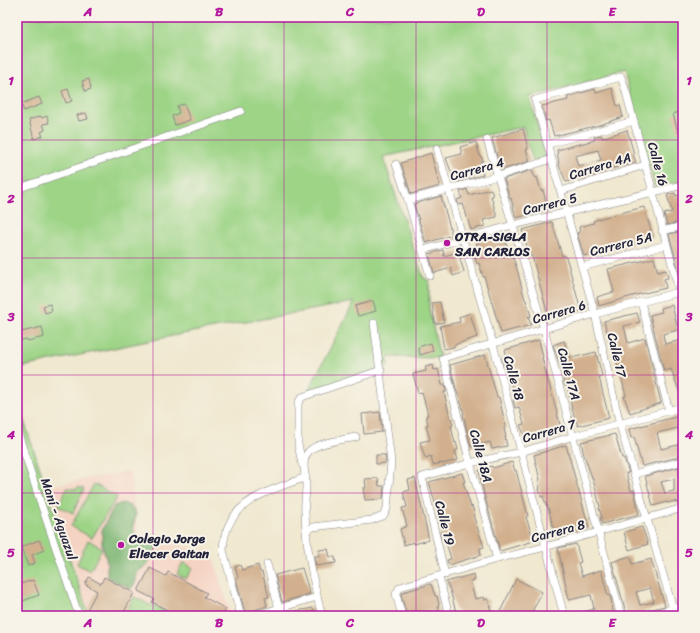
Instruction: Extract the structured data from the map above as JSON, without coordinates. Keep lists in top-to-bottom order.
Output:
{
  "streets": {
    "street": [
      "Calle 16",
      "Carrera 4A",
      "Carrera 4",
      "Carrera 5",
      "Carrera 5A",
      "Carrera 6",
      "Calle 17",
      "Calle 17A",
      "Calle 18",
      "Carrera 7",
      "Calle 18A",
      "Maní - Aguazul",
      "Calle 19",
      "Carrera 8"
    ]
  },
  "crossings": [
    ["Calle 16", "Carrera 4A"],
    ["Calle 16", "Carrera 5"],
    ["Calle 16", "Carrera 5A"],
    ["Calle 16", "Carrera 6"],
    ["Calle 16", "Calle 17"],
    ["Carrera 4A", "Calle 17"],
    ["Carrera 4", "Calle 17"],
    ["Carrera 4", "Calle 17A"],
    ["Carrera 4", "Calle 18"],
    ["Carrera 5", "Calle 17"],
    ["Carrera 5", "Calle 17A"],
    ["Carrera 5", "Calle 18"],
    ["Carrera 5A", "Calle 17"],
    ["Carrera 6", "Calle 17"],
    ["Carrera 6", "Calle 17A"],
    ["Carrera 6", "Calle 18"],
    ["Carrera 6", "Calle 18A"],
    ["Calle 17", "Carrera 7"],
    ["Calle 17", "Carrera 8"],
    ["Calle 17A", "Carrera 7"],
    ["Calle 17A", "Carrera 8"],
    ["Calle 18", "Carrera 7"],
    ["Calle 18", "Carrera 8"],
    ["Carrera 7", "Calle 18A"],
    ["Carrera 7", "Calle 19"],
    ["Calle 18A", "Carrera 8"],
    ["Calle 19", "Carrera 8"]
  ],
  "places": ["OTRA-SIGLA SAN CARLOS", "Colegio Jorge Eliecer Gaitan"],
  "grid": {
    "columns": [
      "A",
      "B",
      "C",
      "D",
      "E"
    ],
    "rows": [
      "1",
      "2",
      "3",
      "4",
      "5"
    ]
  }
}
